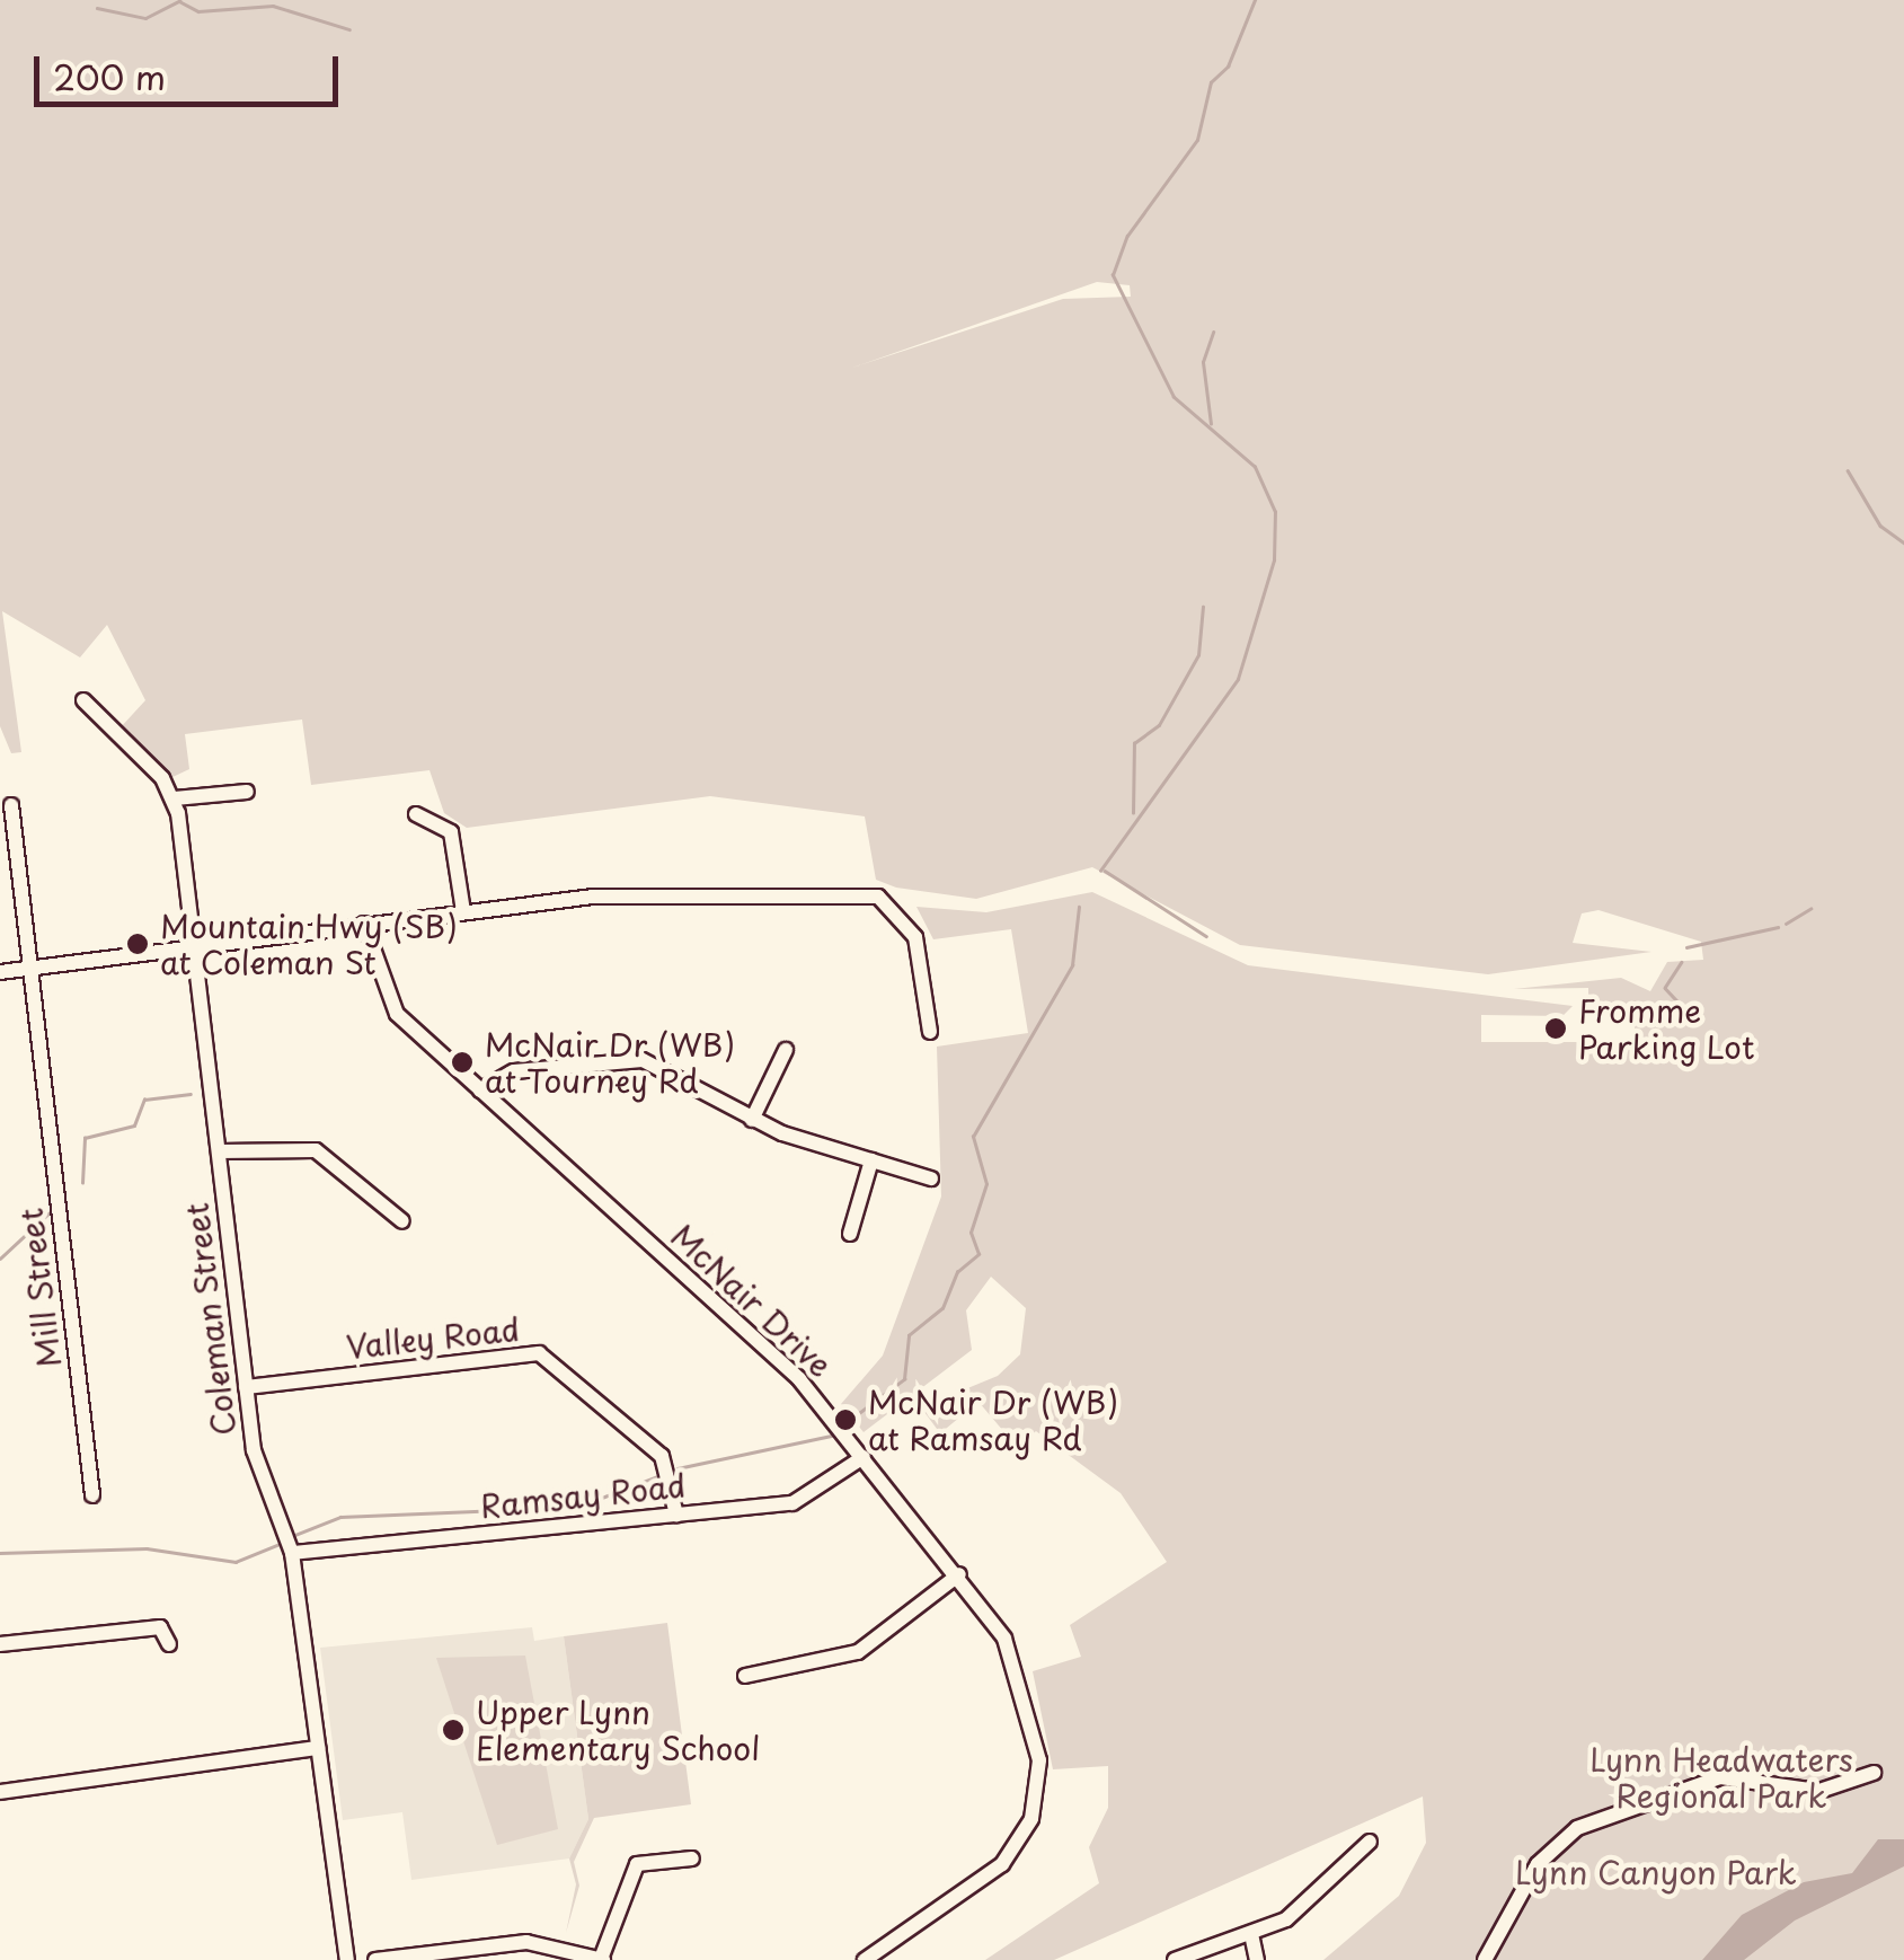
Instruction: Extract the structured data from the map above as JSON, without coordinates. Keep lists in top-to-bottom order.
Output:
{
  "streets": {
    "street": [
      "Mill Street",
      "McNair Drive",
      "Coleman Street",
      "Valley Road",
      "Ramsay Road"
    ]
  },
  "crossings": [
    ["McNair Drive", "Ramsay Road"],
    ["Coleman Street", "Valley Road"],
    ["Coleman Street", "Ramsay Road"],
    ["Valley Road", "Ramsay Road"]
  ],
  "parks": ["Lynn Headwaters Regional Park", "Lynn Canyon Park"],
  "places": [
    "Mountain Hwy (SB) at Coleman St",
    "Fromme Parking Lot",
    "McNair Dr (WB) at Tourney Rd",
    "McNair Dr (WB) at Ramsay Rd",
    "Upper Lynn Elementary School"
  ],
  "scale_bar": "200 m"
}
